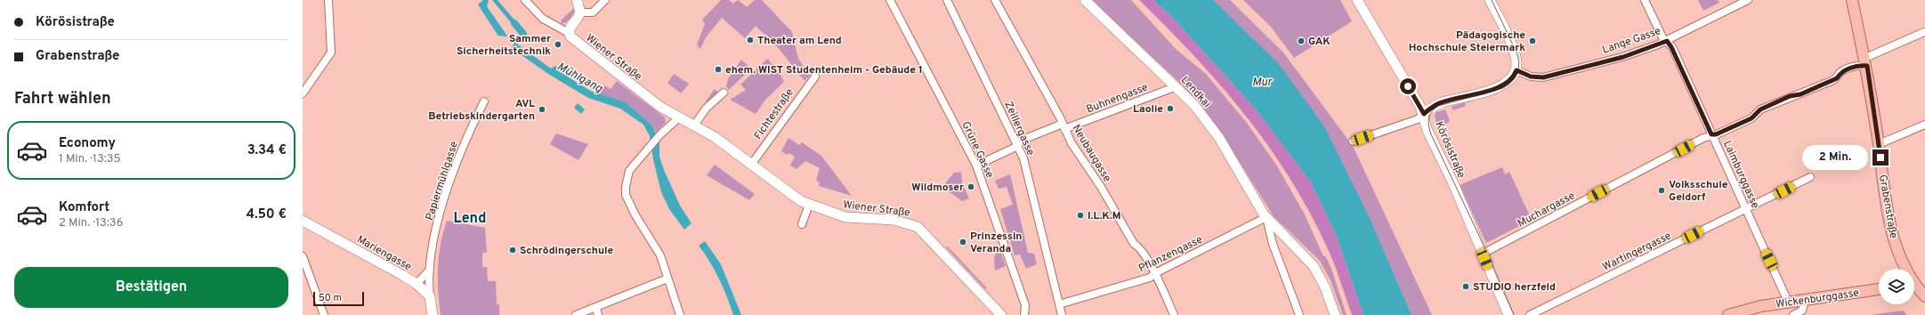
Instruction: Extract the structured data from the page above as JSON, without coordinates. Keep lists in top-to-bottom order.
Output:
{
  "streets": {
    "main road": [
      "Wiener Straße",
      "Lendkai",
      "Körösistraße",
      "Grabenstraße",
      "Mariengasse",
      "Wickenburggasse"
    ],
    "street": [
      "Lange Gasse",
      "Buhnengasse",
      "Fichtestraße",
      "Zeillergasse",
      "Grüne Gasse",
      "Neubaugasse",
      "Laimburggasse",
      "Papiermühlgasse",
      "Muchargasse",
      "Wartingergasse",
      "Pflanzengasse"
    ]
  },
  "crossings": [
    ["Lange Gasse", "Laimburggasse"],
    ["Wiener Straße", "Fichtestraße"],
    ["Lendkai", "Buhnengasse"],
    ["Lendkai", "Pflanzengasse"],
    ["Buhnengasse", "Zeillergasse"],
    ["Buhnengasse", "Grüne Gasse"],
    ["Buhnengasse", "Neubaugasse"],
    ["Zeillergasse", "Pflanzengasse"],
    ["Körösistraße", "Muchargasse"],
    ["Neubaugasse", "Pflanzengasse"],
    ["Laimburggasse", "Muchargasse"],
    ["Laimburggasse", "Wartingergasse"],
    ["Laimburggasse", "Wickenburggasse"],
    ["Papiermühlgasse", "Mariengasse"],
    ["Grabenstraße", "Muchargasse"]
  ],
  "districts": ["Lend"],
  "water": ["Mühlgang", "Mur"],
  "places": [
    "Theater am Lend",
    "GAK",
    "Pädagogische Hochschule Steiermark",
    "Sammer Sicherheitstechnik",
    "ehem. WIST Studentenheim - Gebäude 1",
    "Laolie",
    "AVL Betriebskindergarten",
    "Wildmoser",
    "Volksschule Geidorf",
    "I.L.K.M",
    "Prinzessin Veranda",
    "Schrödingerschule",
    "STUDIO herzfeld"
  ],
  "scale_bar": "50 m",
  "page": {
    "banner": ["Körösistraße", "Grabenstraße"],
    "heading": "Fahrt wählen",
    "list": [
      {
        "name": "Economy",
        "note": "1 Min. · 13:35",
        "value": "3.34 €"
      },
      {
        "name": "Komfort",
        "note": "2 Min. · 13:36",
        "value": "4.50 €"
      }
    ],
    "bubble": "2 Min.",
    "buttons": "Bestätigen",
    "scale": "50 m"
  }
}
